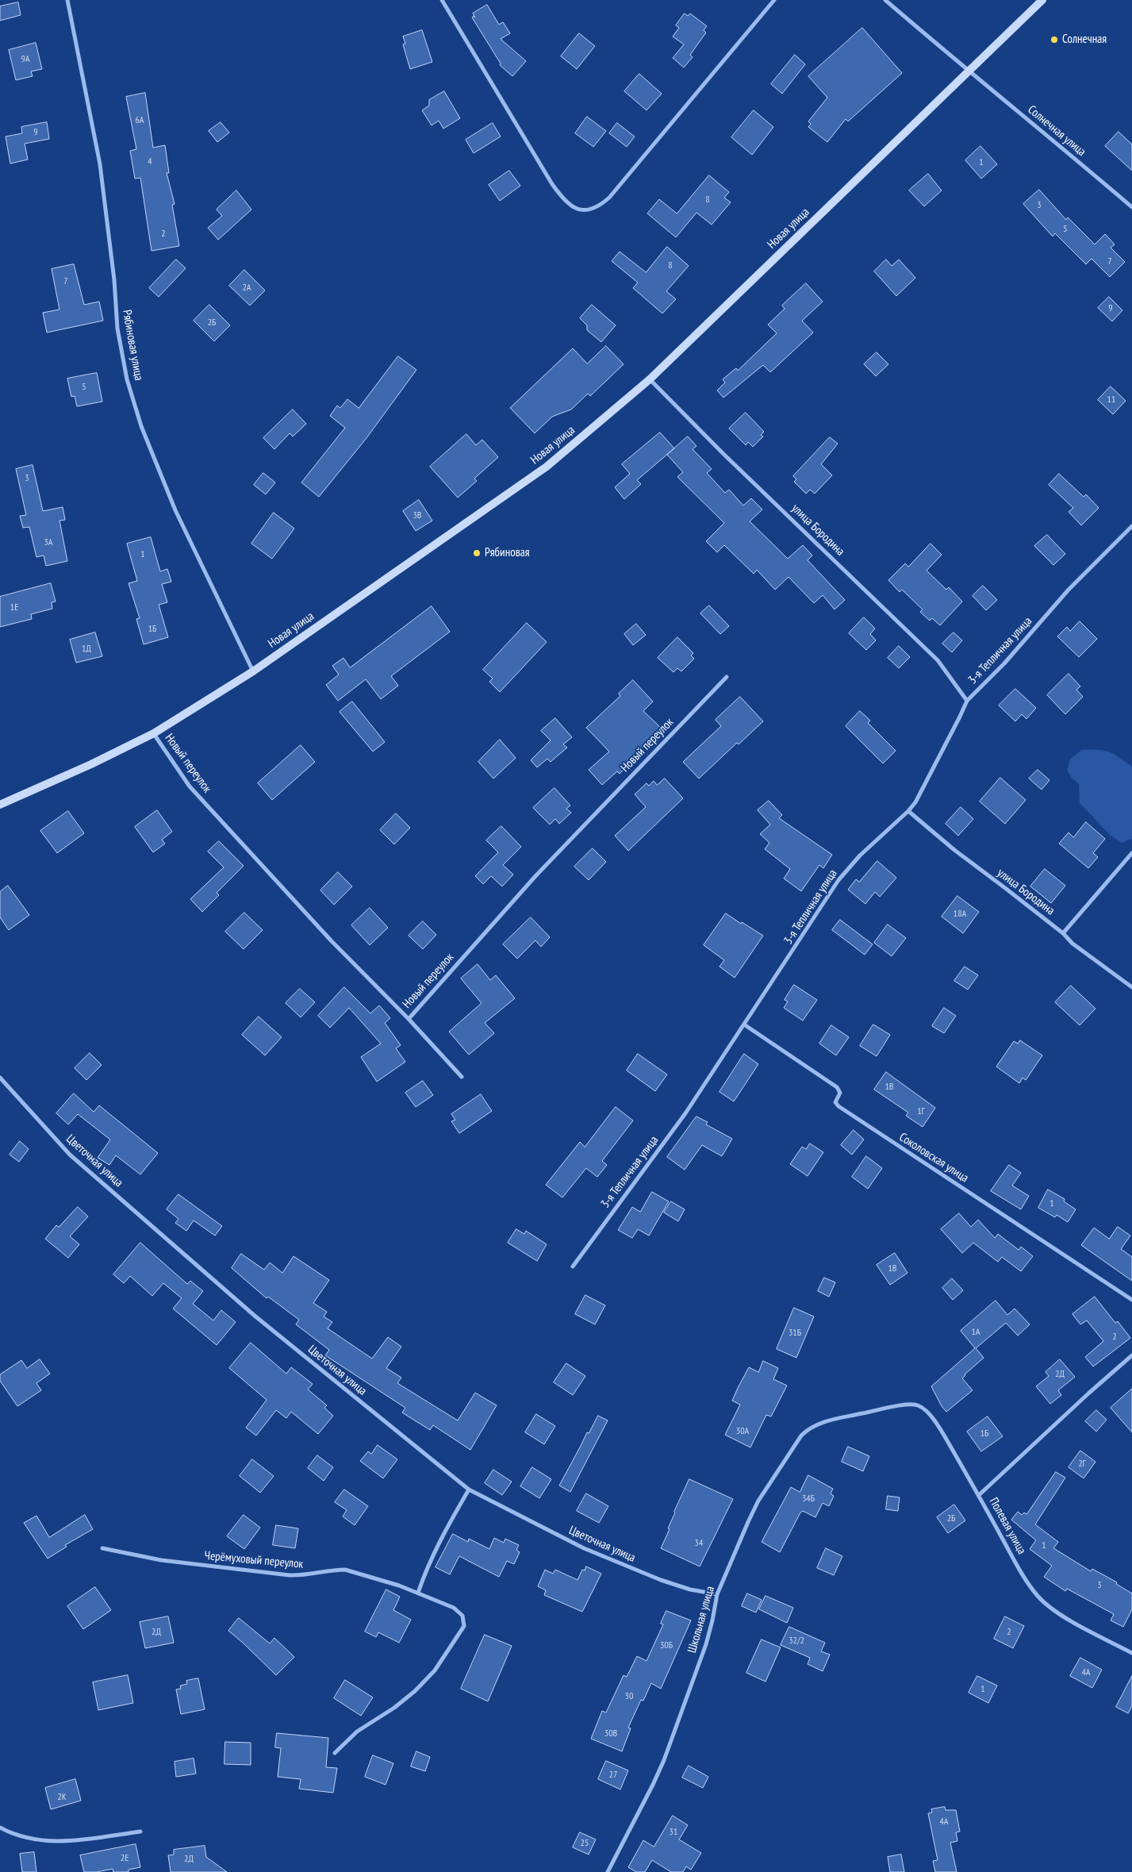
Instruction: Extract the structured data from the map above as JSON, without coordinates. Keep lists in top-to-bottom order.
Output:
{
  "streets": {
    "main road": ["Новая улица"],
    "street": [
      "Солнечная улица",
      "Рябиновая улица",
      "улица Бородина",
      "3-я Тепличная улица",
      "Новый переулок",
      "Соколовская улица",
      "Цветочная улица",
      "Полевая улица",
      "Черёмуховый переулок",
      "Школьная улица"
    ]
  },
  "crossings": [
    ["Солнечная улица", "Новая улица"],
    ["Новая улица", "Рябиновая улица"],
    ["Новая улица", "улица Бородина"],
    ["Новая улица", "Новый переулок"],
    ["улица Бородина", "3-я Тепличная улица"],
    ["3-я Тепличная улица", "Соколовская улица"],
    ["Цветочная улица", "Школьная улица"],
    ["Полевая улица", "Школьная улица"]
  ],
  "places": ["Солнечная", "Рябиновая"],
  "house_numbers": [
    "9А",
    "6А",
    "9",
    "4",
    "1",
    "8",
    "3",
    "5",
    "2",
    "7",
    "8",
    "7",
    "2А",
    "9",
    "2Б",
    "5",
    "11",
    "3",
    "3В",
    "3А",
    "1",
    "1Е",
    "1Б",
    "1Д",
    "18А",
    "1В",
    "1Г",
    "1",
    "1В",
    "1А",
    "31Б",
    "2",
    "2Д",
    "30А",
    "1Б",
    "2Г",
    "34Б",
    "2Б",
    "34",
    "1",
    "3",
    "2Д",
    "2",
    "32/2",
    "30Б",
    "4А",
    "1",
    "30",
    "30В",
    "27",
    "2К",
    "4А",
    "31",
    "25",
    "2Е",
    "2Д"
  ]
}
